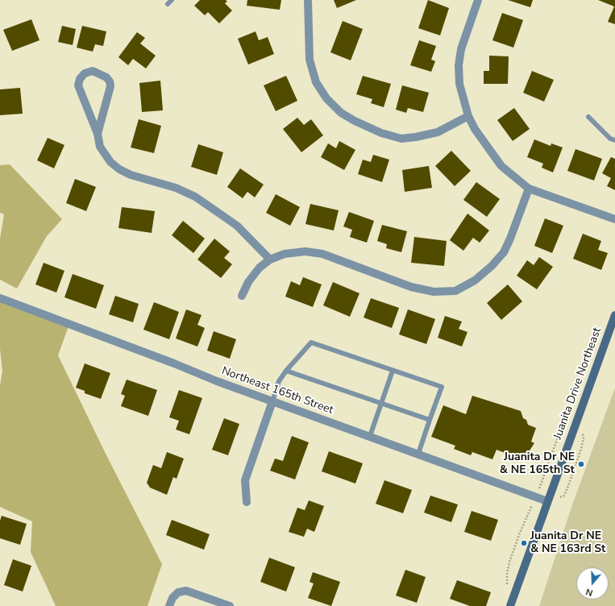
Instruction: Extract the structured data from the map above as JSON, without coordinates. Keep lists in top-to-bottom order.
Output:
{
  "streets": {
    "main road": ["Juanita Drive Northeast"],
    "street": ["Northeast 165th Street"]
  },
  "crossings": [
    ["Juanita Drive Northeast", "Northeast 165th Street"]
  ],
  "places": ["Juanita Dr NE & NE 165th St", "Juanita Dr NE & NE 163rd St"],
  "north": "bottom"
}
